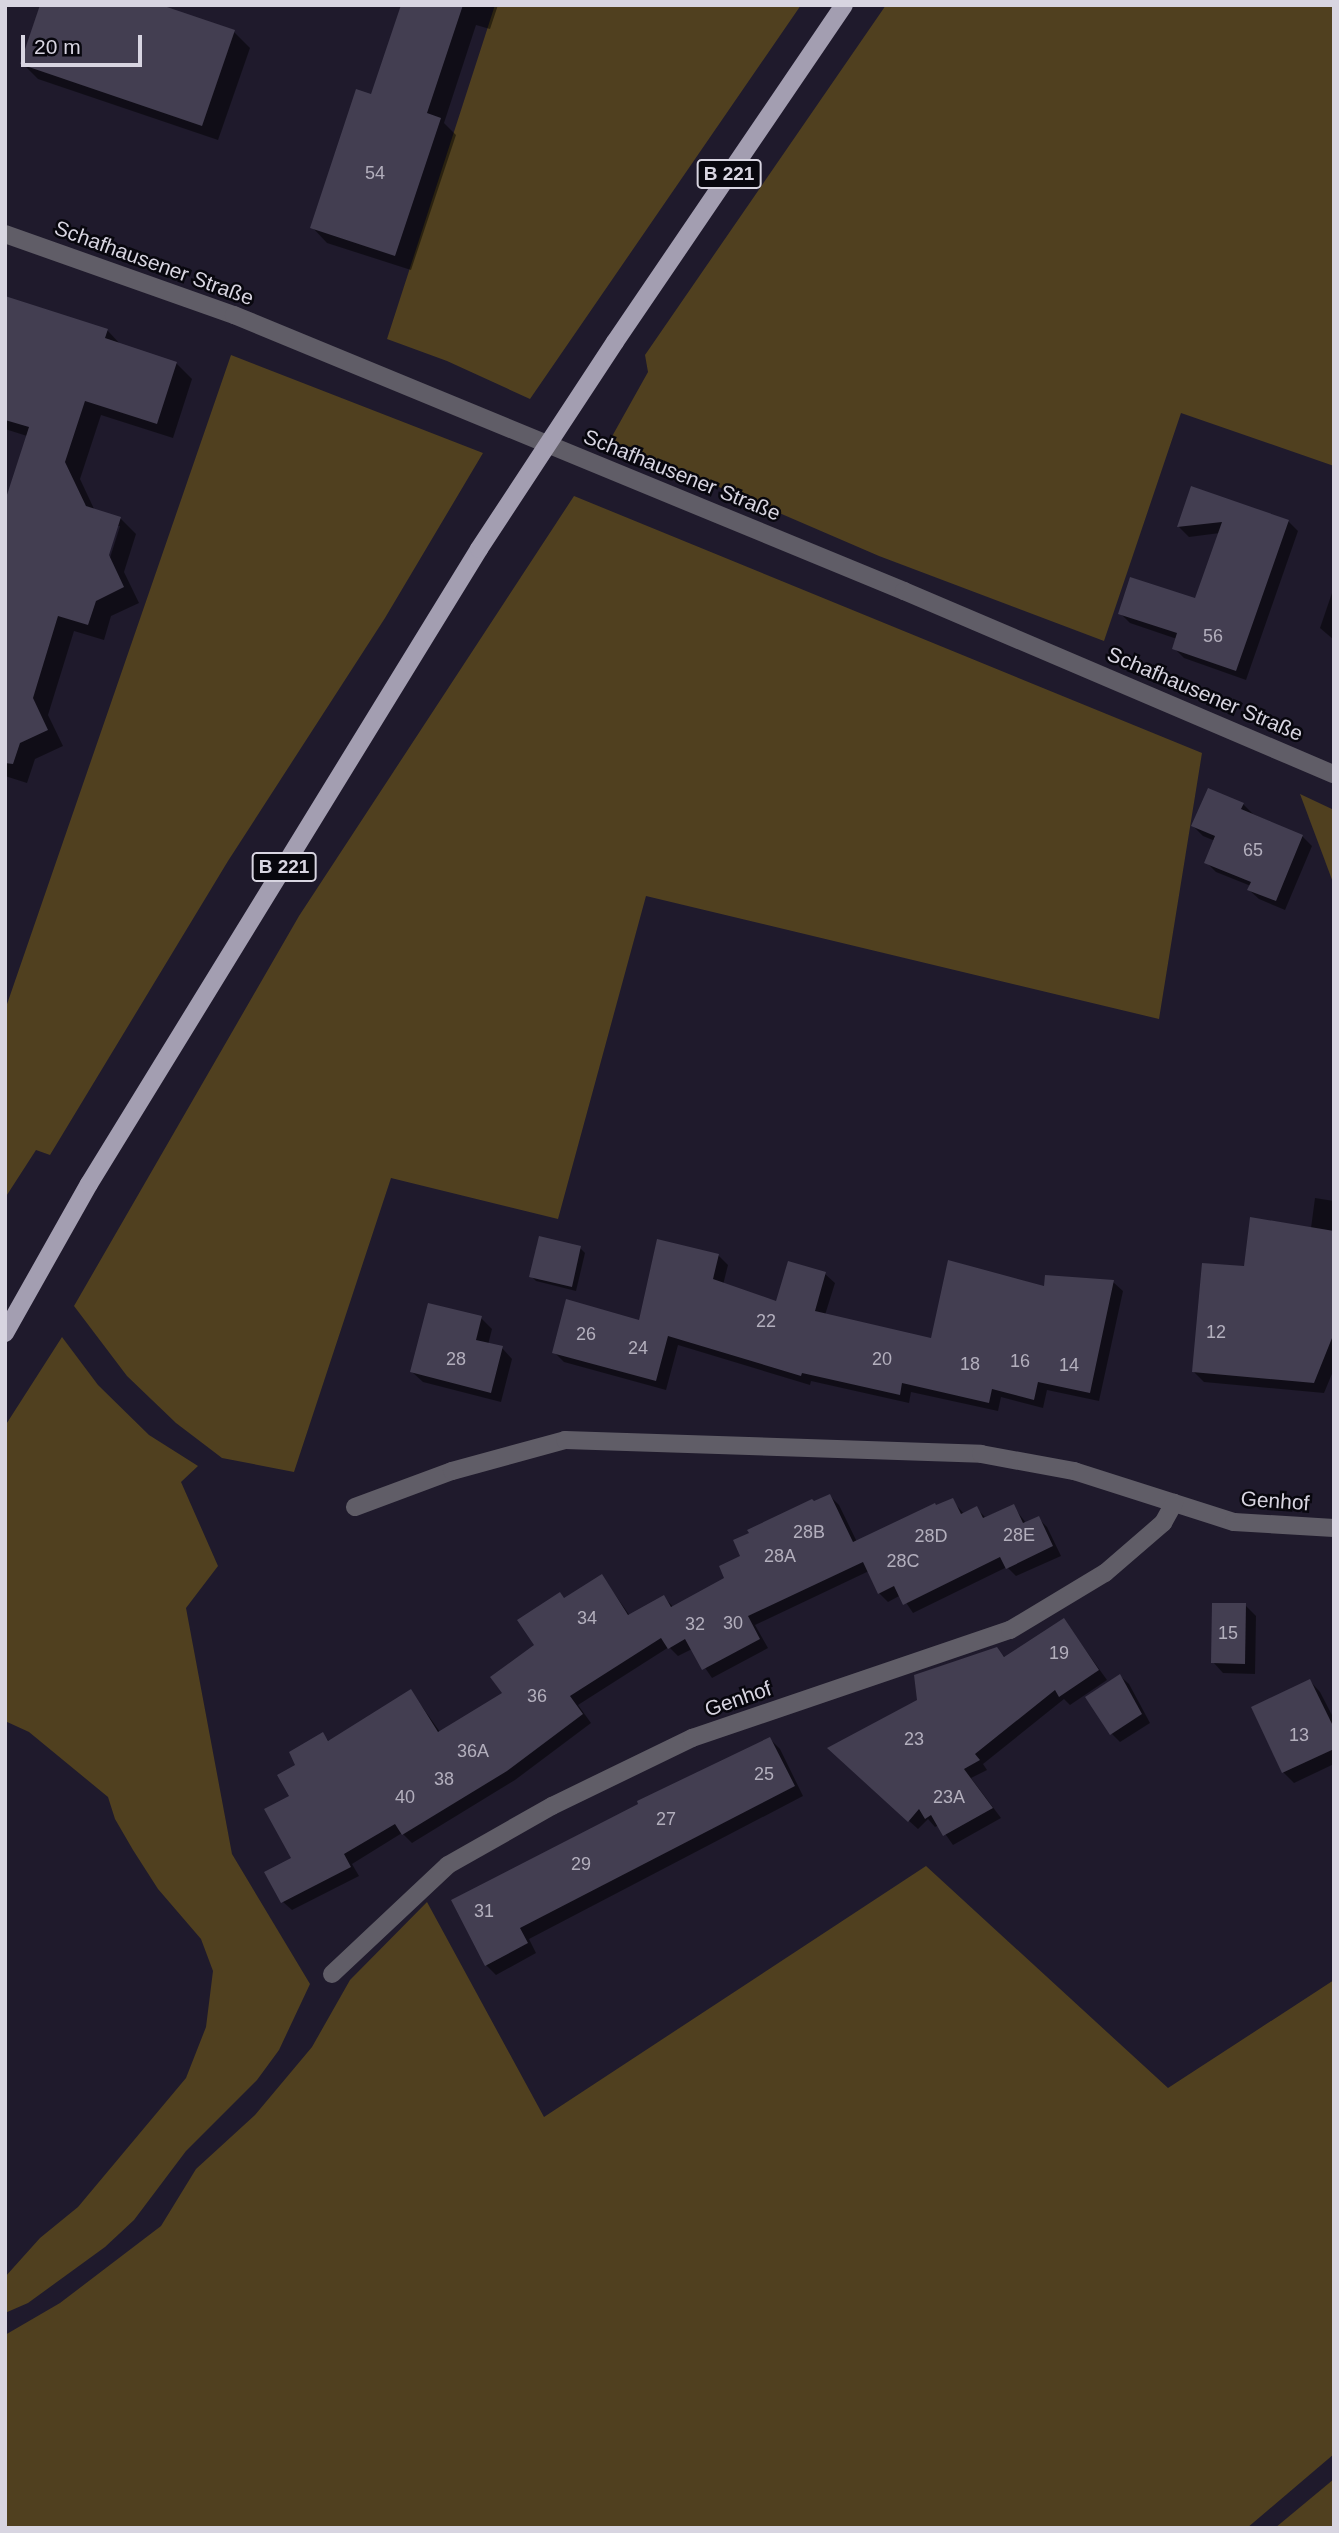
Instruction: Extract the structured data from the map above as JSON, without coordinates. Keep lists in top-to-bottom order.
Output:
{
  "streets": {
    "main road": ["B 221"],
    "street": ["Schafhausener Straße", "Genhof"]
  },
  "house_numbers": [
    "54",
    "56",
    "65",
    "22",
    "12",
    "26",
    "24",
    "28",
    "20",
    "16",
    "18",
    "14",
    "28B",
    "28E",
    "28D",
    "28A",
    "28C",
    "34",
    "30",
    "32",
    "15",
    "19",
    "36",
    "13",
    "23",
    "36A",
    "25",
    "38",
    "40",
    "23A",
    "27",
    "29",
    "31"
  ],
  "scale_bar": "20 m"
}
